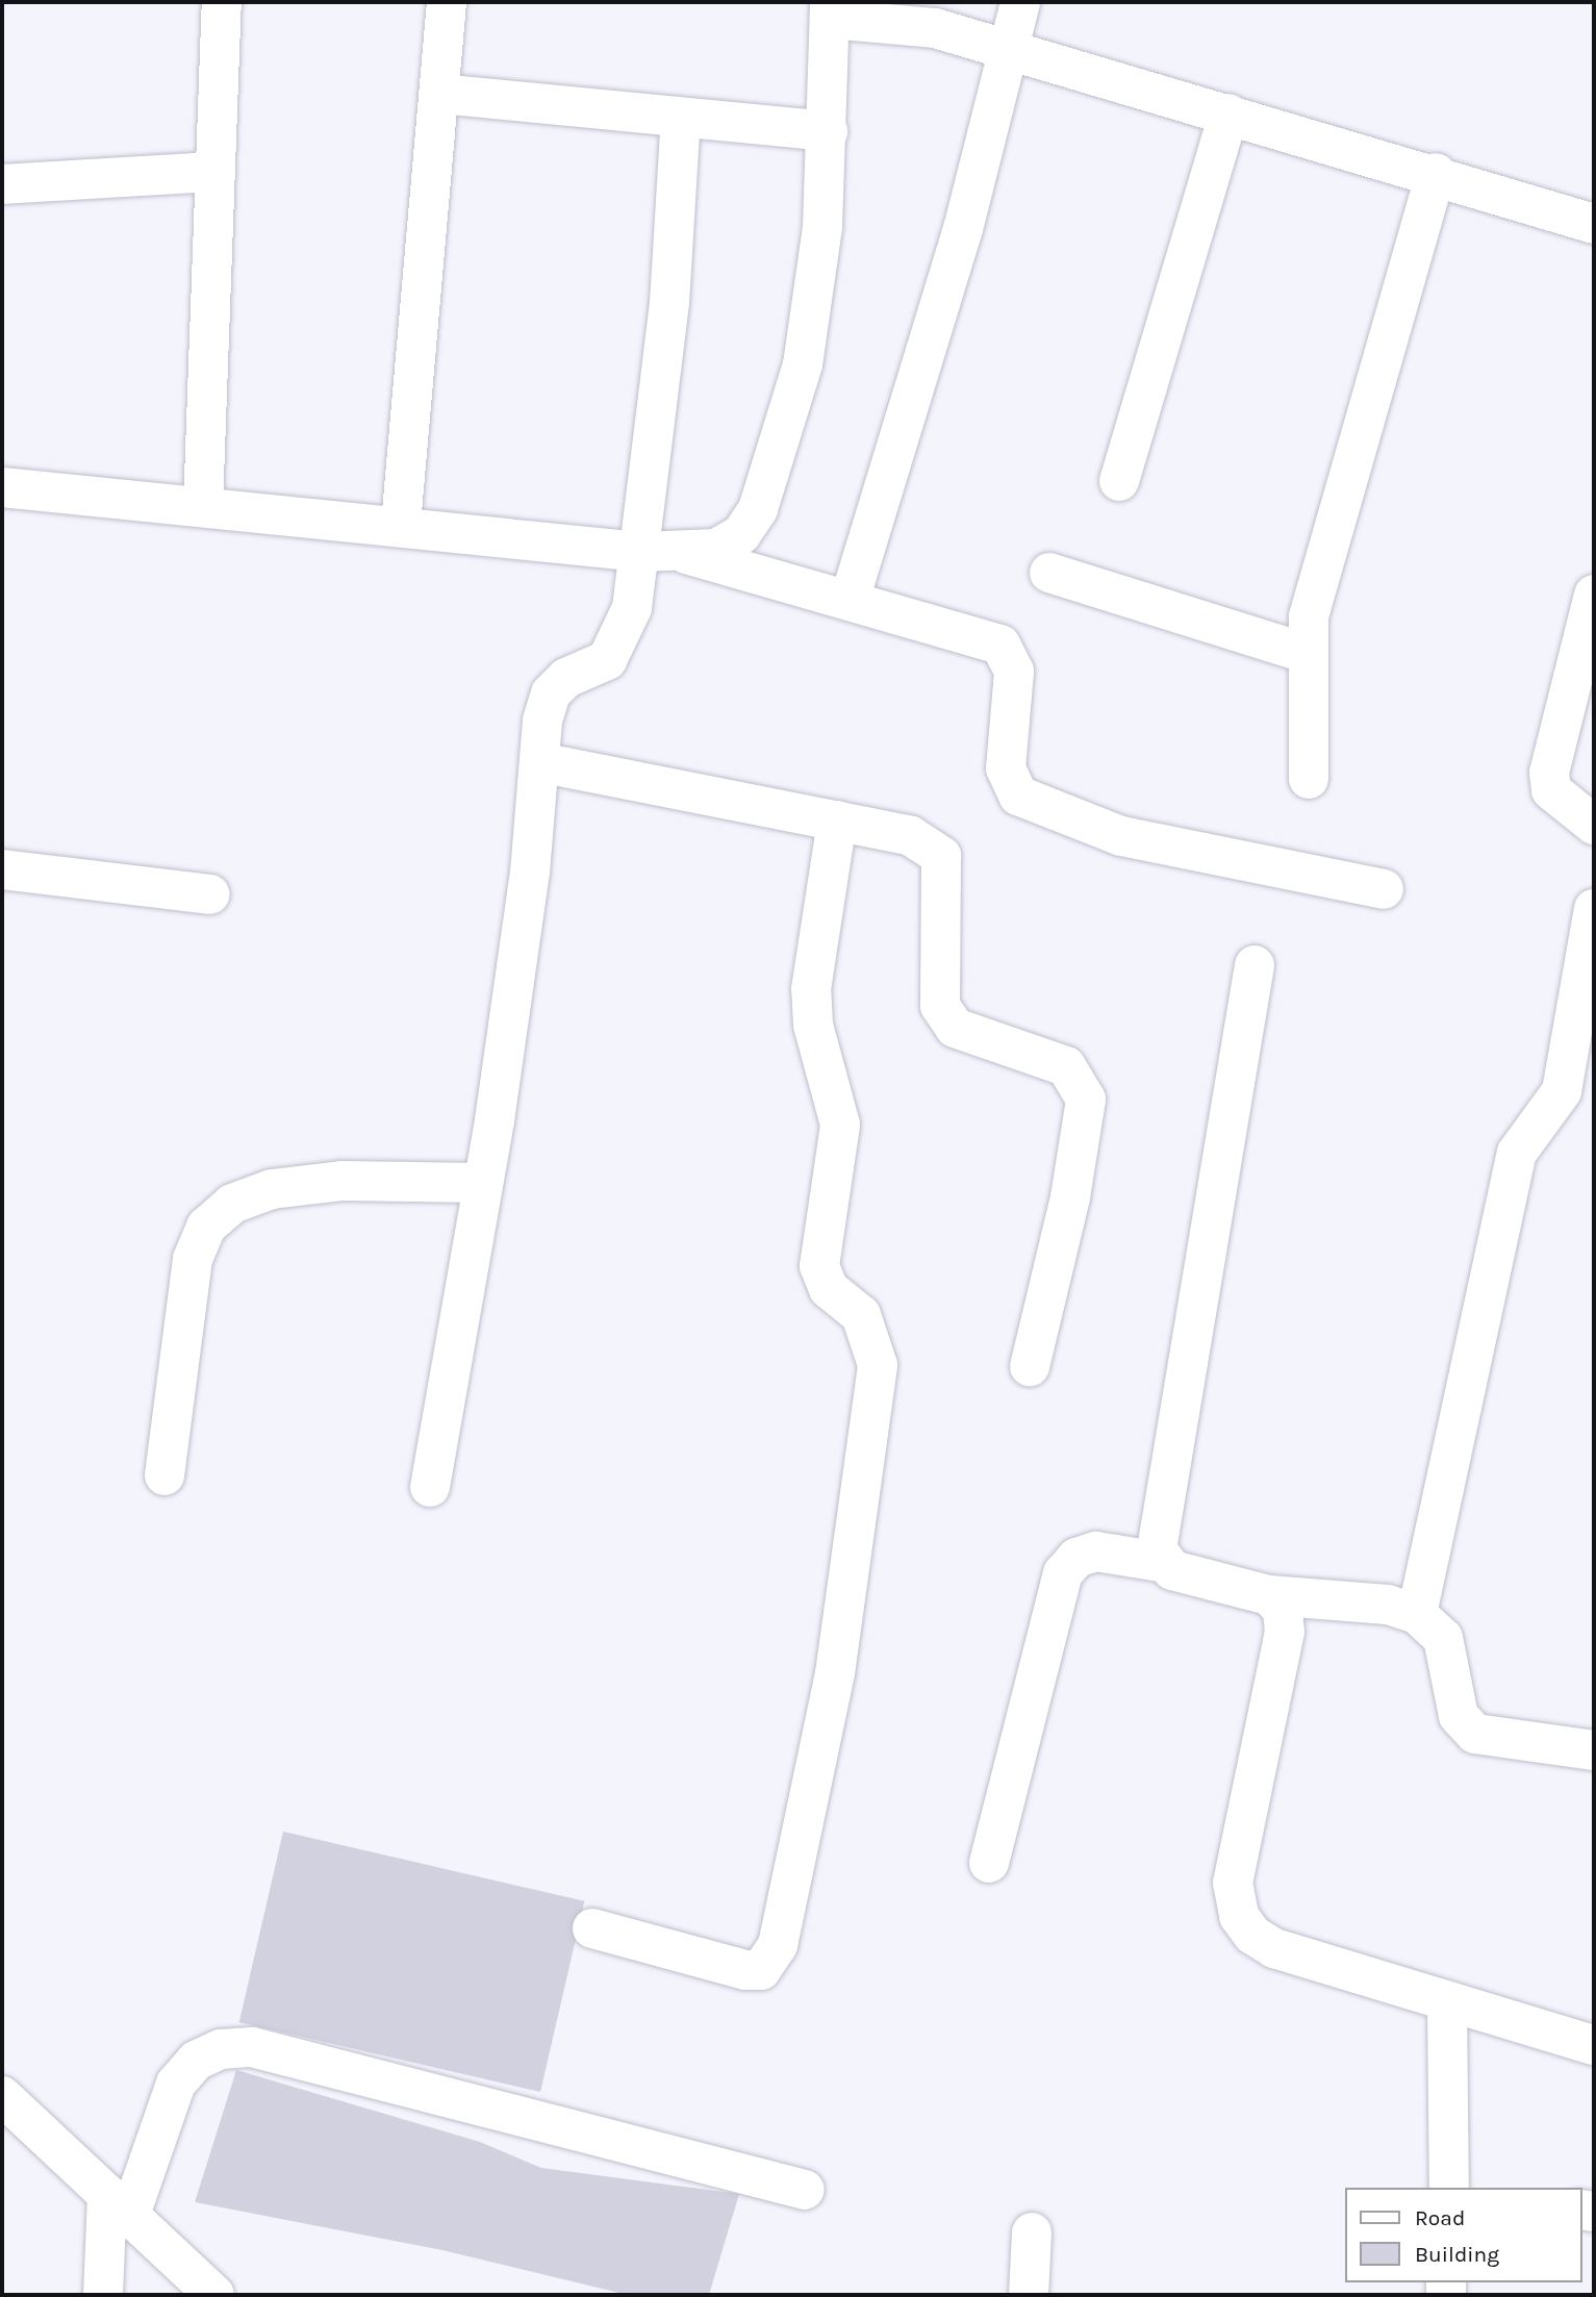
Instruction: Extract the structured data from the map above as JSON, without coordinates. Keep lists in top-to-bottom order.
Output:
{
  "legend": ["Road", "Building"]
}
